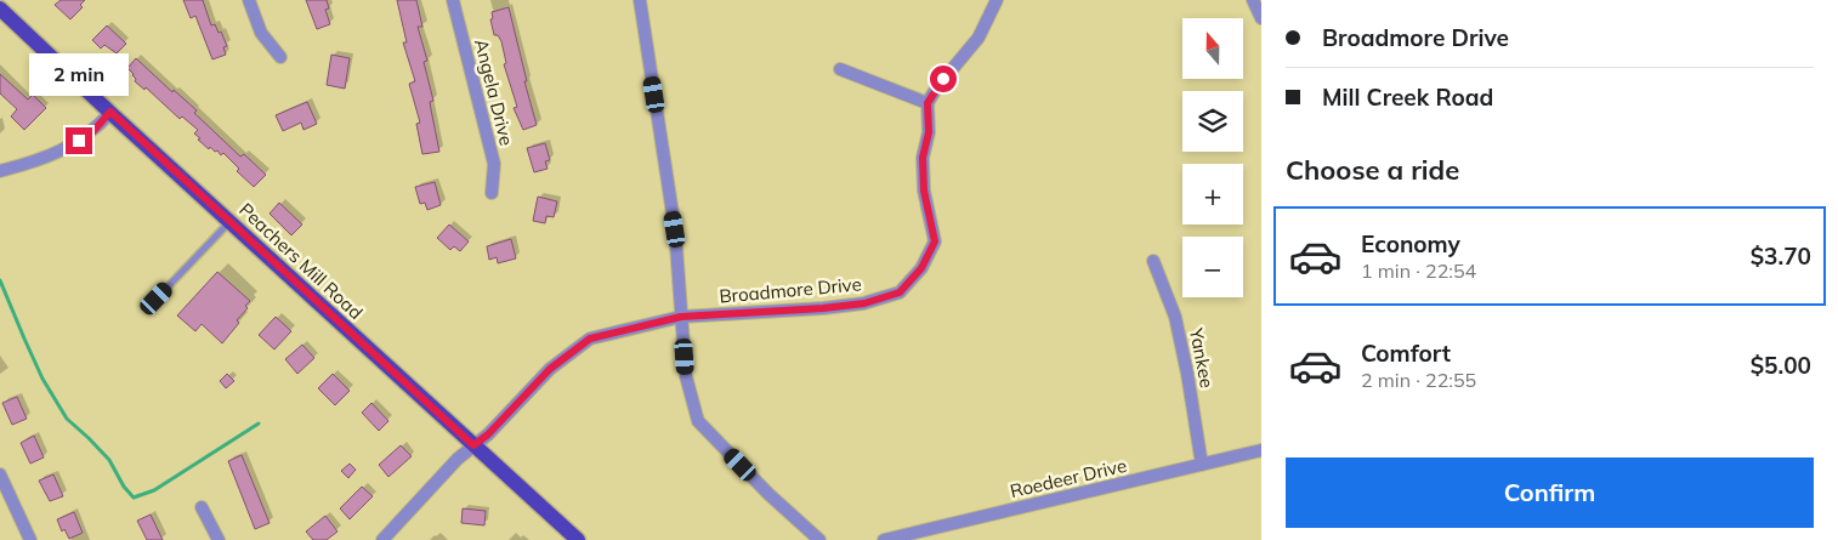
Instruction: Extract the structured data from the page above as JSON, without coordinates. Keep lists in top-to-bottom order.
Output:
{
  "streets": {
    "main road": ["Peachers Mill Road"],
    "street": [
      "Angela Drive",
      "Broadmore Drive",
      "Yankee",
      "Roedeer Drive"
    ]
  },
  "crossings": [
    ["Peachers Mill Road", "Broadmore Drive"],
    ["Yankee", "Roedeer Drive"]
  ],
  "north": "top",
  "page": {
    "banner": ["Broadmore Drive", "Mill Creek Road"],
    "map_buttons": ["+", "−"],
    "bubble": "2 min",
    "heading": "Choose a ride",
    "list": [
      {
        "name": "Economy",
        "note": "1 min · 22:54",
        "value": "$3.70"
      },
      {
        "name": "Comfort",
        "note": "2 min · 22:55",
        "value": "$5.00"
      }
    ],
    "buttons": "Confirm"
  }
}
